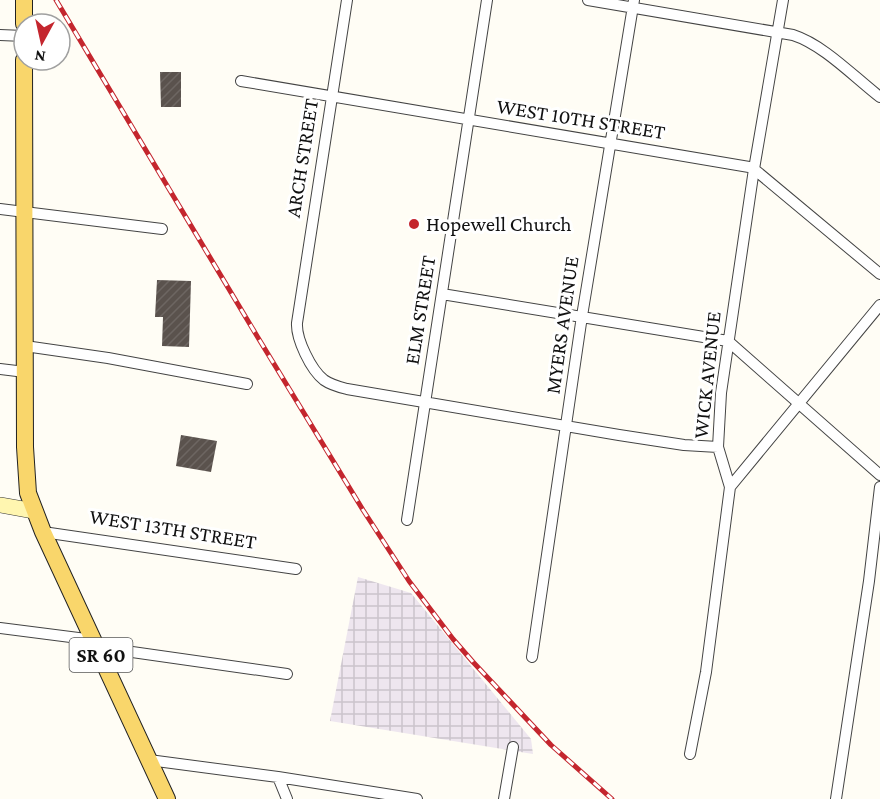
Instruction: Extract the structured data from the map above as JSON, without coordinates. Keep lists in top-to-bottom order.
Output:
{
  "streets": {
    "main road": ["SR 60"],
    "street": [
      "WEST 10TH STREET",
      "ARCH STREET",
      "ELM STREET",
      "MYERS AVENUE",
      "WICK AVENUE",
      "WEST 13TH STREET"
    ]
  },
  "crossings": [
    ["WEST 10TH STREET", "ARCH STREET"],
    ["WEST 10TH STREET", "ELM STREET"],
    ["WEST 10TH STREET", "MYERS AVENUE"],
    ["WEST 10TH STREET", "WICK AVENUE"],
    ["ARCH STREET", "ELM STREET"],
    ["WEST 13TH STREET", "SR 60"]
  ],
  "places": ["Hopewell Church"],
  "north": "bottom"
}
